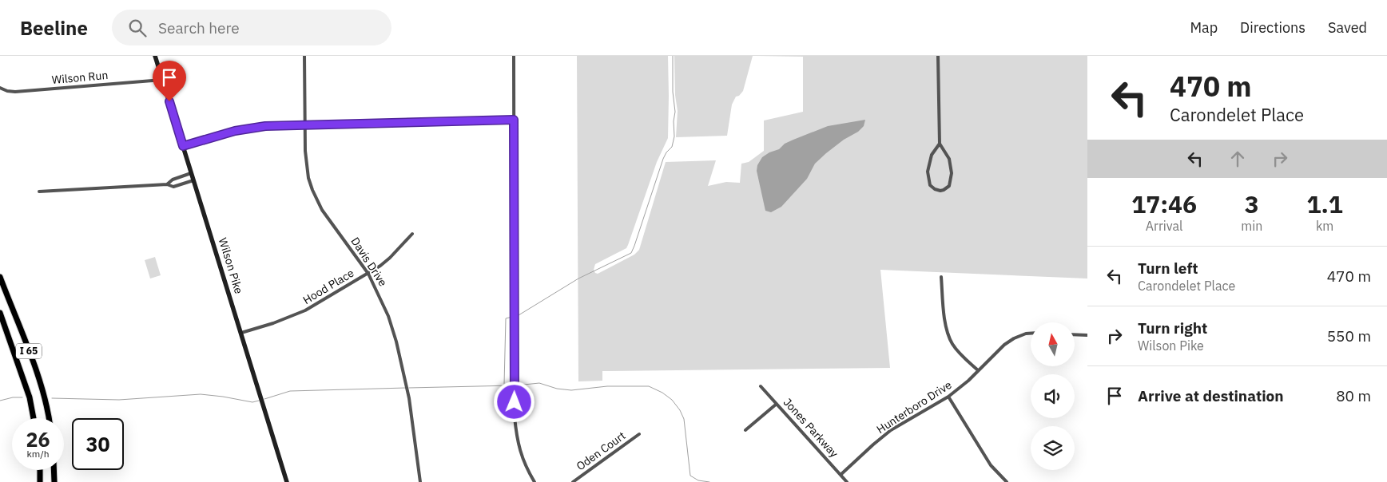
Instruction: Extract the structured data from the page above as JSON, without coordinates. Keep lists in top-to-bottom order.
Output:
{
  "streets": {
    "highway": ["I 65"],
    "main road": ["Wilson Pike"],
    "street": [
      "Wilson Run",
      "Davis Drive",
      "Hood Place",
      "Hunterboro Drive",
      "Jones Parkway",
      "Oden Court"
    ]
  },
  "crossings": [
    ["Wilson Run", "Wilson Pike"],
    ["Davis Drive", "Hood Place"],
    ["Wilson Pike", "Hood Place"],
    ["Hunterboro Drive", "Jones Parkway"]
  ],
  "north": "top",
  "page": {
    "header": "Beeline",
    "search": "Search here",
    "nav": ["Map", "Directions", "Saved"],
    "turn": ["470 m", "Carondelet Place"],
    "eta": [
      "17:46",
      "Arrival",
      "3",
      "min",
      "1.1",
      "km"
    ],
    "list": [
      {
        "name": "Turn left",
        "note": "Carondelet Place",
        "value": "470 m"
      },
      {
        "name": "Turn right",
        "note": "Wilson Pike",
        "value": "550 m"
      },
      {
        "name": "Arrive at destination",
        "value": "80 m"
      }
    ],
    "speed": "26 km/h",
    "limit": "30"
  }
}
